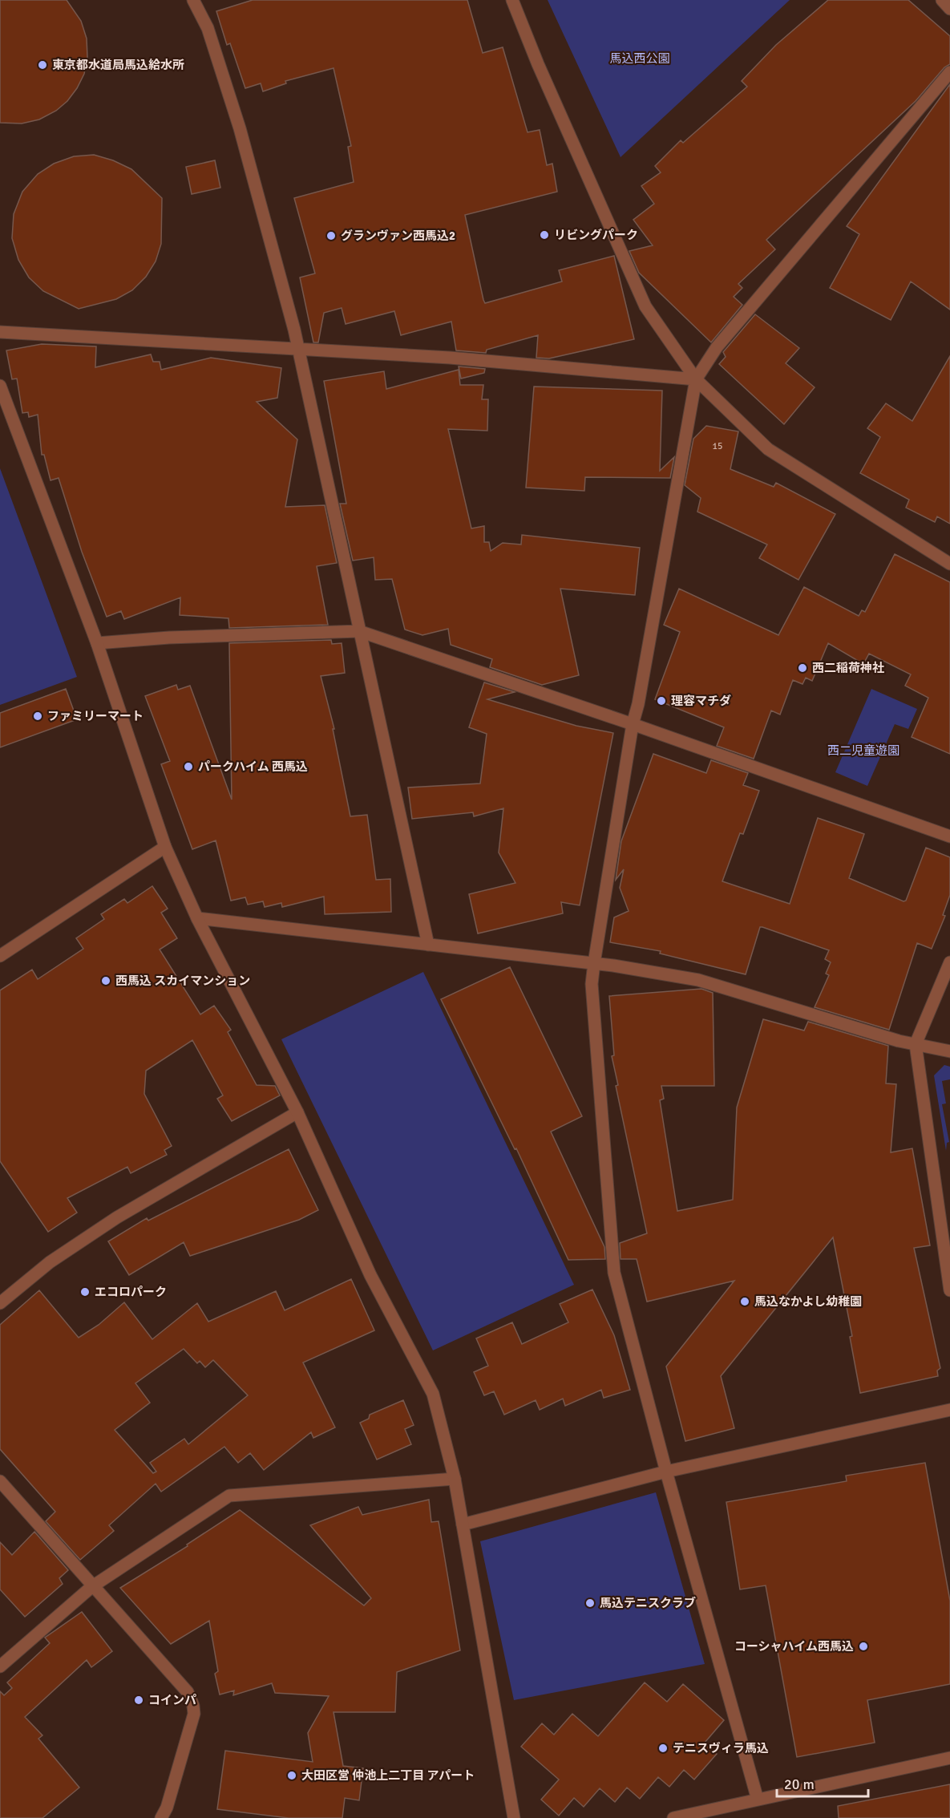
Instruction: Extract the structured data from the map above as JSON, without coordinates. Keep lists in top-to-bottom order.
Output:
{
  "parks": ["馬込西公園", "西二児童遊園"],
  "places": [
    "東京都水道局馬込給水所",
    "リビングパーク",
    "グランヴァン西馬込2",
    "西二稲荷神社",
    "理容マチダ",
    "ファミリーマート",
    "パークハイム 西馬込",
    "西馬込 スカイマンション",
    "エコロパーク",
    "馬込なかよし幼稚園",
    "馬込テニスクラブ",
    "コーシャハイム西馬込",
    "コインパ",
    "テニスヴィラ馬込",
    "大田区営 仲池上二丁目 アパート"
  ],
  "house_numbers": ["15"],
  "scale_bar": "20 m"
}
